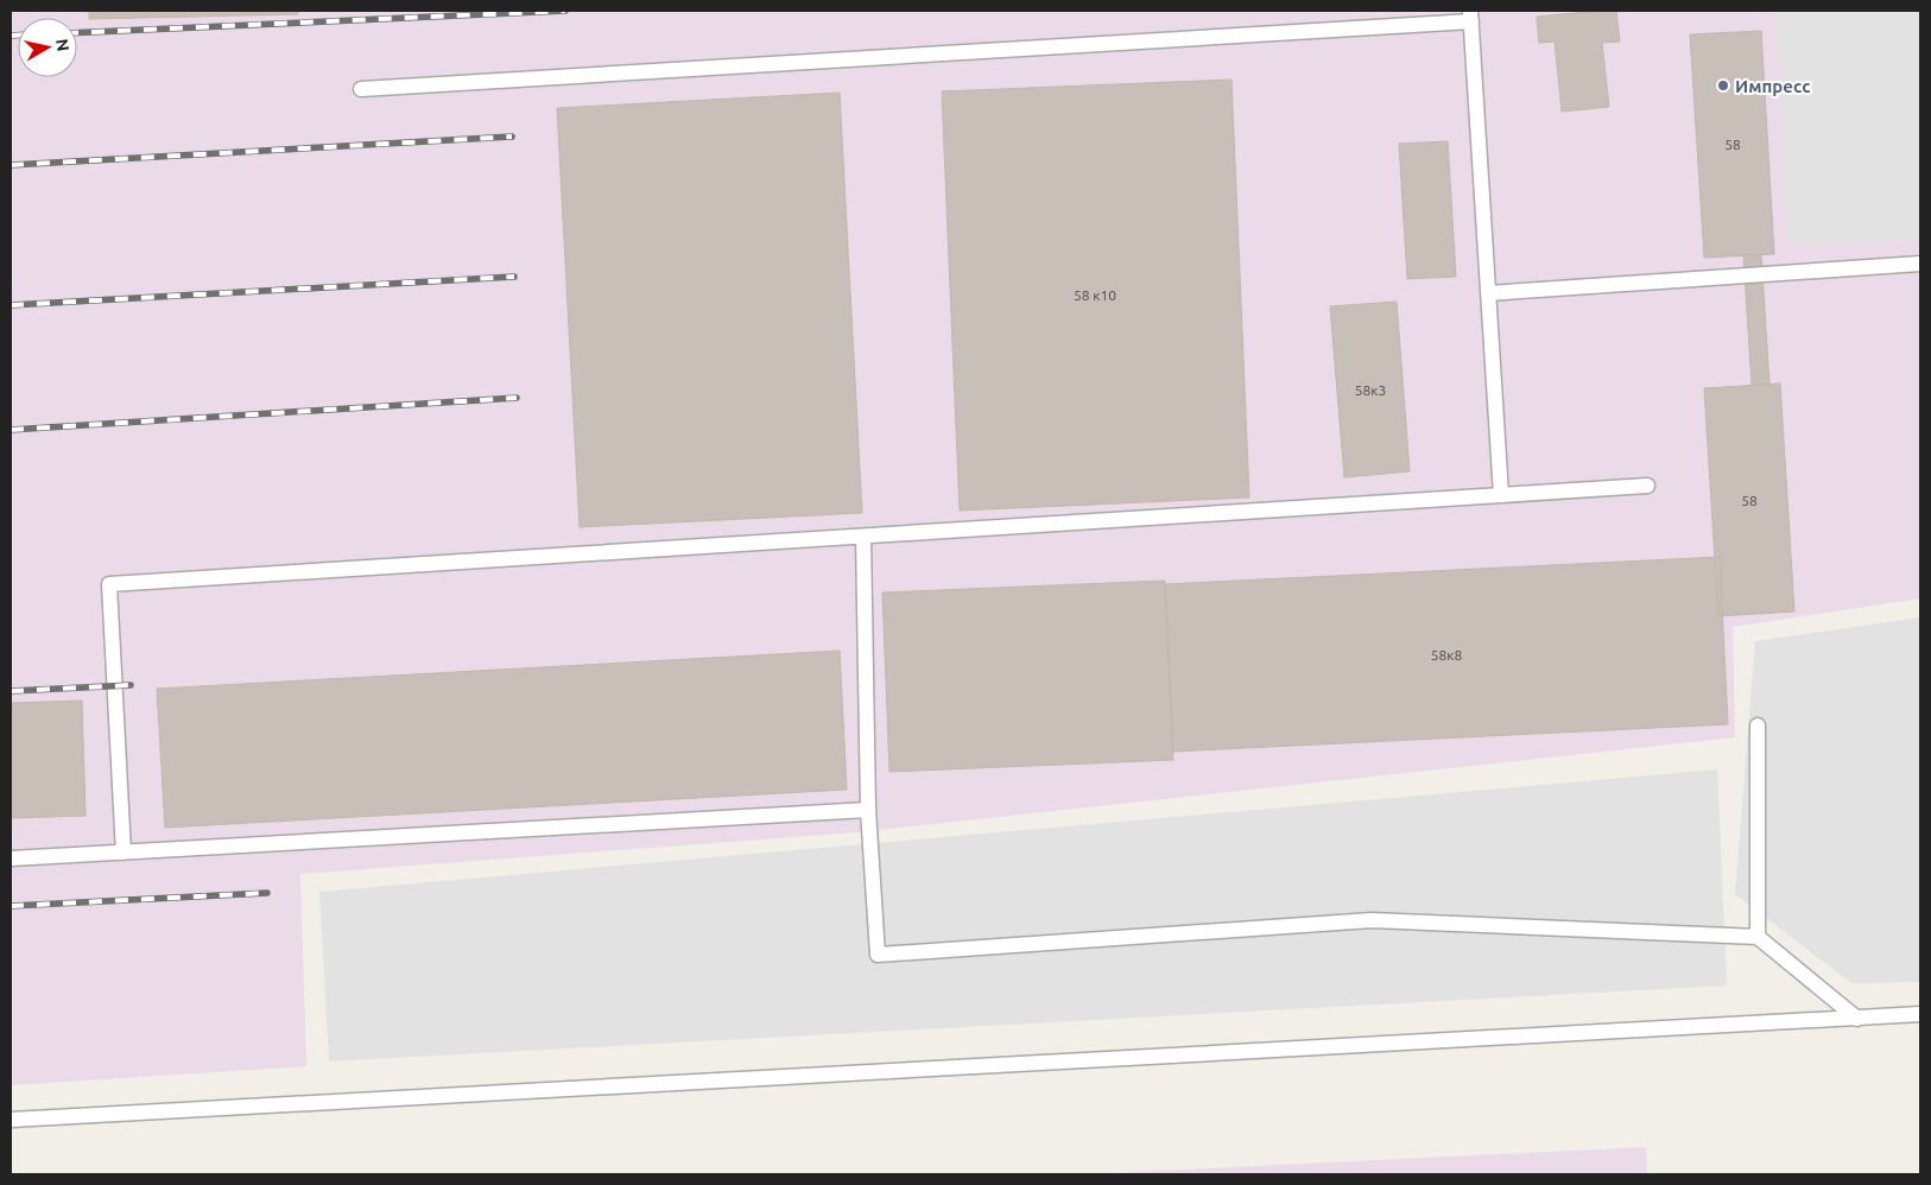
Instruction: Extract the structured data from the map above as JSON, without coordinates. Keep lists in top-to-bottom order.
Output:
{
  "places": ["Импресс"],
  "house_numbers": [
    "58",
    "58 к10",
    "58к3",
    "58",
    "58к8"
  ],
  "north": "right"
}
